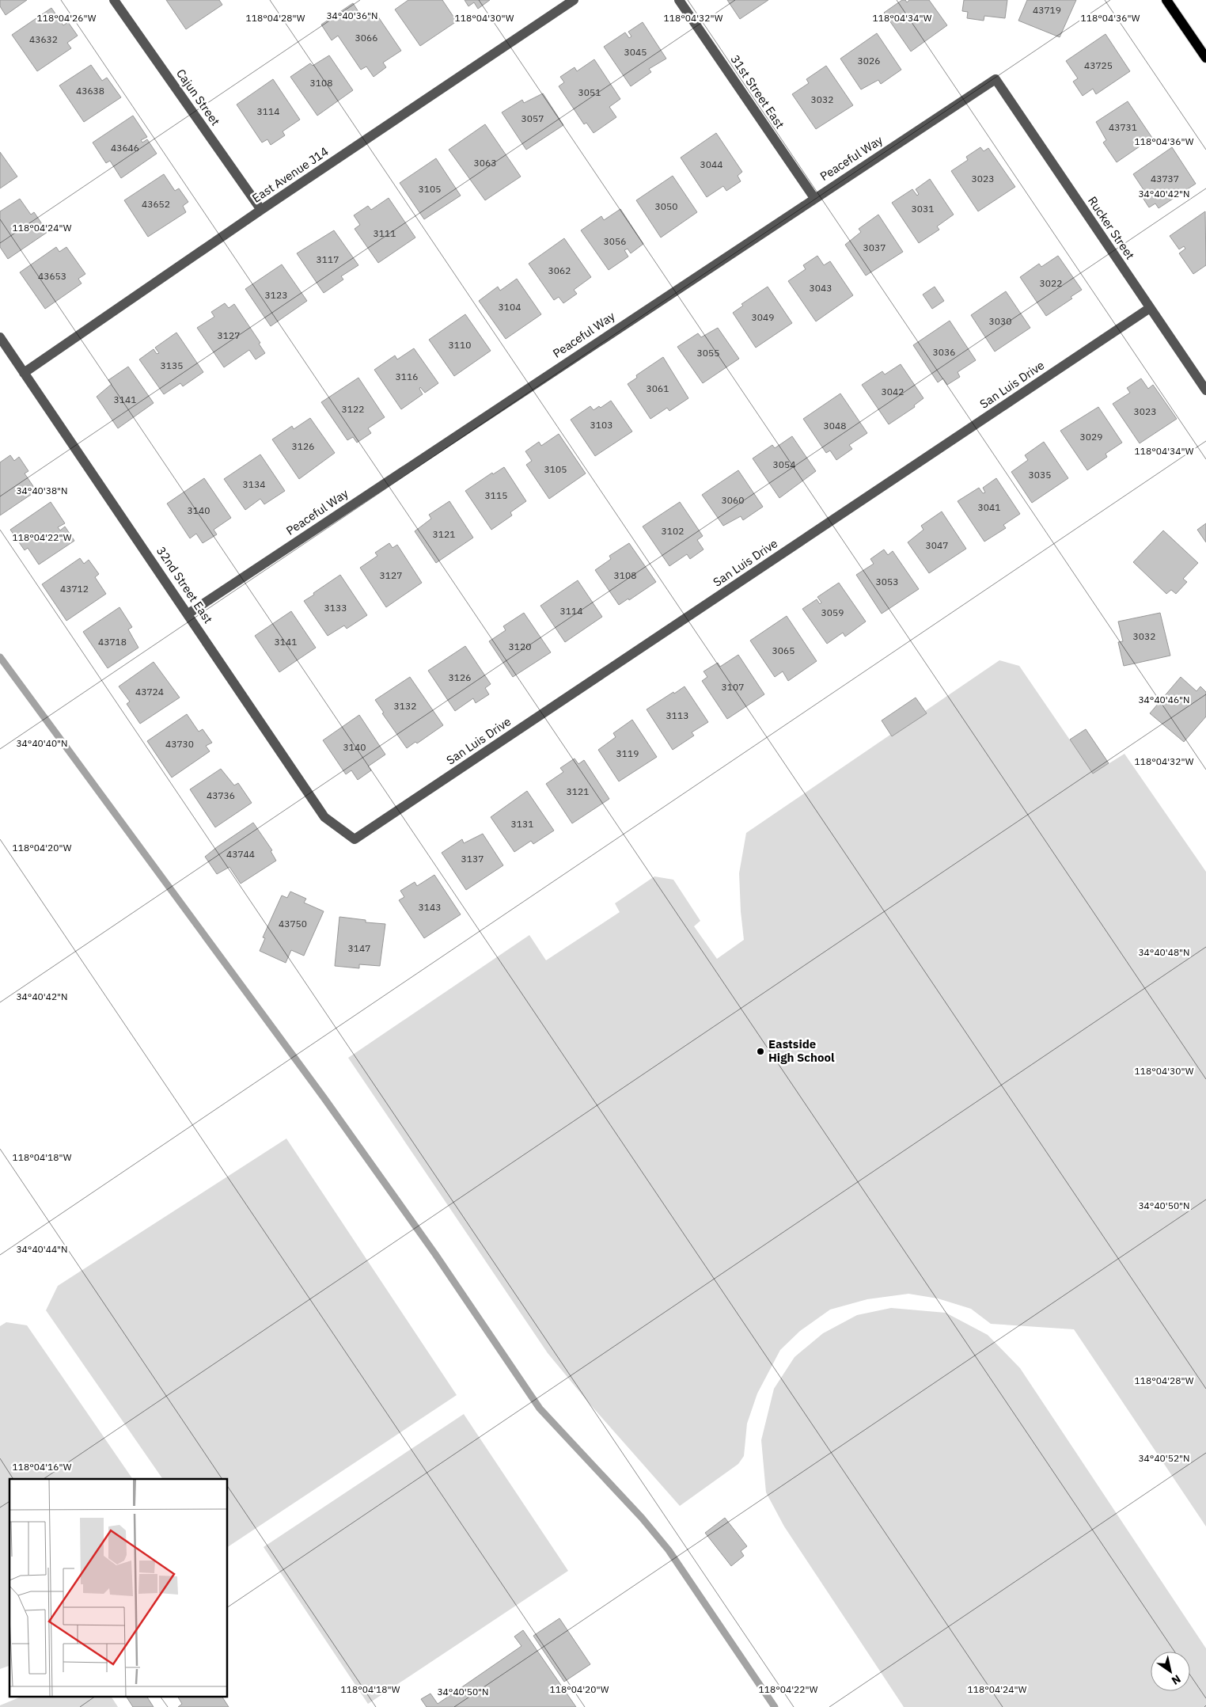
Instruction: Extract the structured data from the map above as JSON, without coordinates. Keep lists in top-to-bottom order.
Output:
{
  "streets": {
    "street": [
      "31st Street East",
      "Cajun Street",
      "Peaceful Way",
      "East Avenue J14",
      "Rucker Street",
      "San Luis Drive",
      "32nd Street East"
    ]
  },
  "crossings": [
    ["31st Street East", "Peaceful Way"],
    ["Cajun Street", "East Avenue J14"],
    ["Peaceful Way", "Rucker Street"],
    ["Peaceful Way", "32nd Street East"],
    ["East Avenue J14", "32nd Street East"],
    ["Rucker Street", "San Luis Drive"],
    ["San Luis Drive", "32nd Street East"]
  ],
  "places": ["Eastside High School"],
  "house_numbers": [
    "43719",
    "3066",
    "43632",
    "3045",
    "3026",
    "43725",
    "3108",
    "43638",
    "3051",
    "3032",
    "3114",
    "3057",
    "43731",
    "43646",
    "3063",
    "3044",
    "3023",
    "43737",
    "3105",
    "43652",
    "3050",
    "3031",
    "3111",
    "3056",
    "3037",
    "3117",
    "3062",
    "43653",
    "3022",
    "3043",
    "3123",
    "3104",
    "3049",
    "3030",
    "3127",
    "3110",
    "3036",
    "3055",
    "3135",
    "3116",
    "3061",
    "3042",
    "3141",
    "3122",
    "3023",
    "3103",
    "3048",
    "3029",
    "3126",
    "3054",
    "3105",
    "3035",
    "3134",
    "3115",
    "3060",
    "3041",
    "3140",
    "3102",
    "3121",
    "3047",
    "3127",
    "3108",
    "3053",
    "43712",
    "3133",
    "3114",
    "3059",
    "3032",
    "43718",
    "3141",
    "3120",
    "3065",
    "3126",
    "3107",
    "43724",
    "3132",
    "3113",
    "43730",
    "3140",
    "3119",
    "3121",
    "43736",
    "3131",
    "43744",
    "3137",
    "3143",
    "43750",
    "3147"
  ],
  "north": "bottom right",
  "coordinates": [
    "34°40'36\"N",
    "118°04'26\"W",
    "118°04'28\"W",
    "118°04'30\"W",
    "118°04'32\"W",
    "118°04'34\"W",
    "118°04'36\"W",
    "34°40'42\"N",
    "118°04'24\"W",
    "34°40'38\"N",
    "118°04'22\"W",
    "34°40'46\"N",
    "34°40'40\"N",
    "118°04'20\"W",
    "34°40'48\"N",
    "118°04'18\"W",
    "34°40'50\"N",
    "34°40'44\"N",
    "34°40'52\"N",
    "118°04'16\"W"
  ]
}
